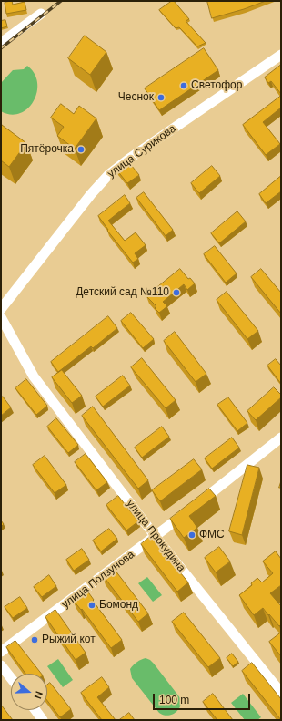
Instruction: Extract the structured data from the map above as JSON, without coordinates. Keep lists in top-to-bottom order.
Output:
{
  "streets": {
    "street": ["улица Сурикова", "улица Прокудина", "улица Ползунова"]
  },
  "crossings": [
    ["улица Прокудина", "улица Ползунова"]
  ],
  "places": [
    "Светофор",
    "Чеснок",
    "Пятёрочка",
    "Детский сад №110",
    "ФМС",
    "Бомонд",
    "Рыжий кот"
  ],
  "scale_bar": "100 m",
  "north": "right"
}
